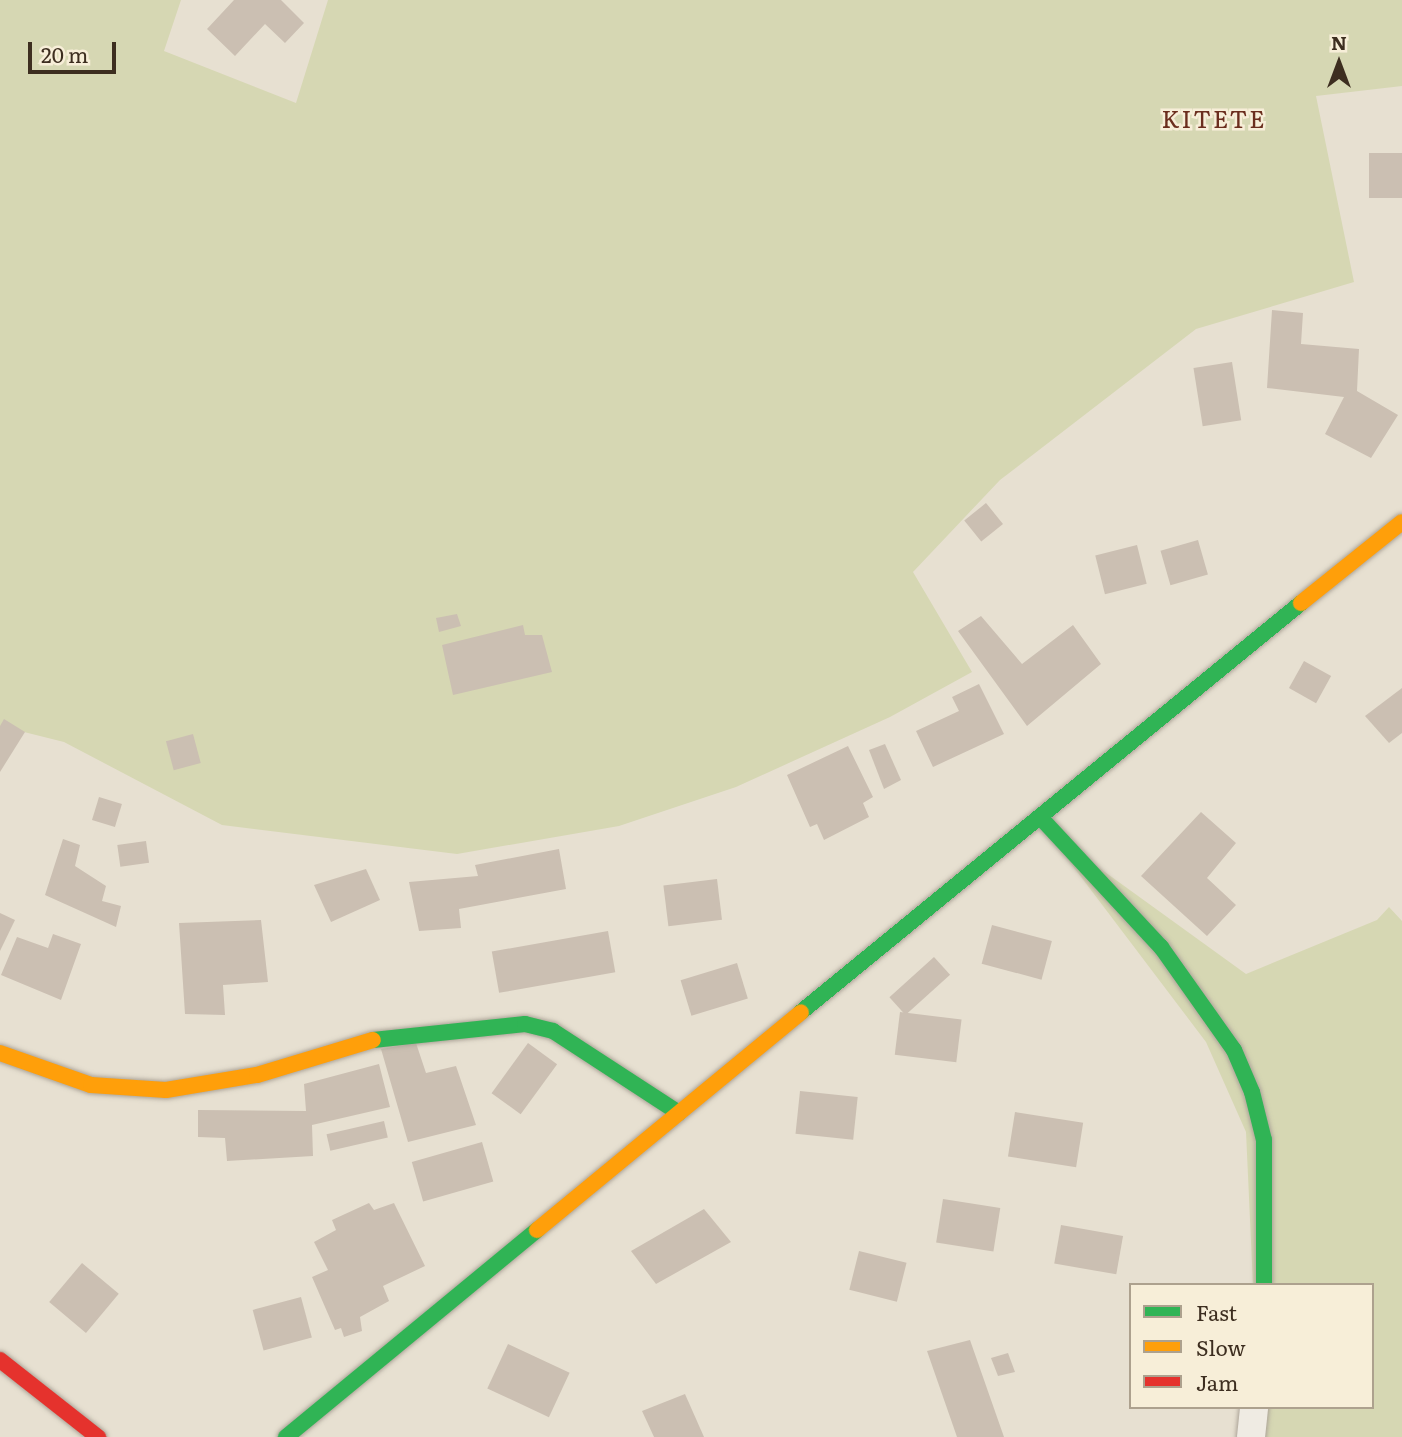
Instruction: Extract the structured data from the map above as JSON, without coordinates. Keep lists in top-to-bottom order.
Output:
{
  "districts": ["KITETE"],
  "legend": ["Fast", "Slow", "Jam"],
  "scale_bar": "20 m",
  "north": "top"
}
